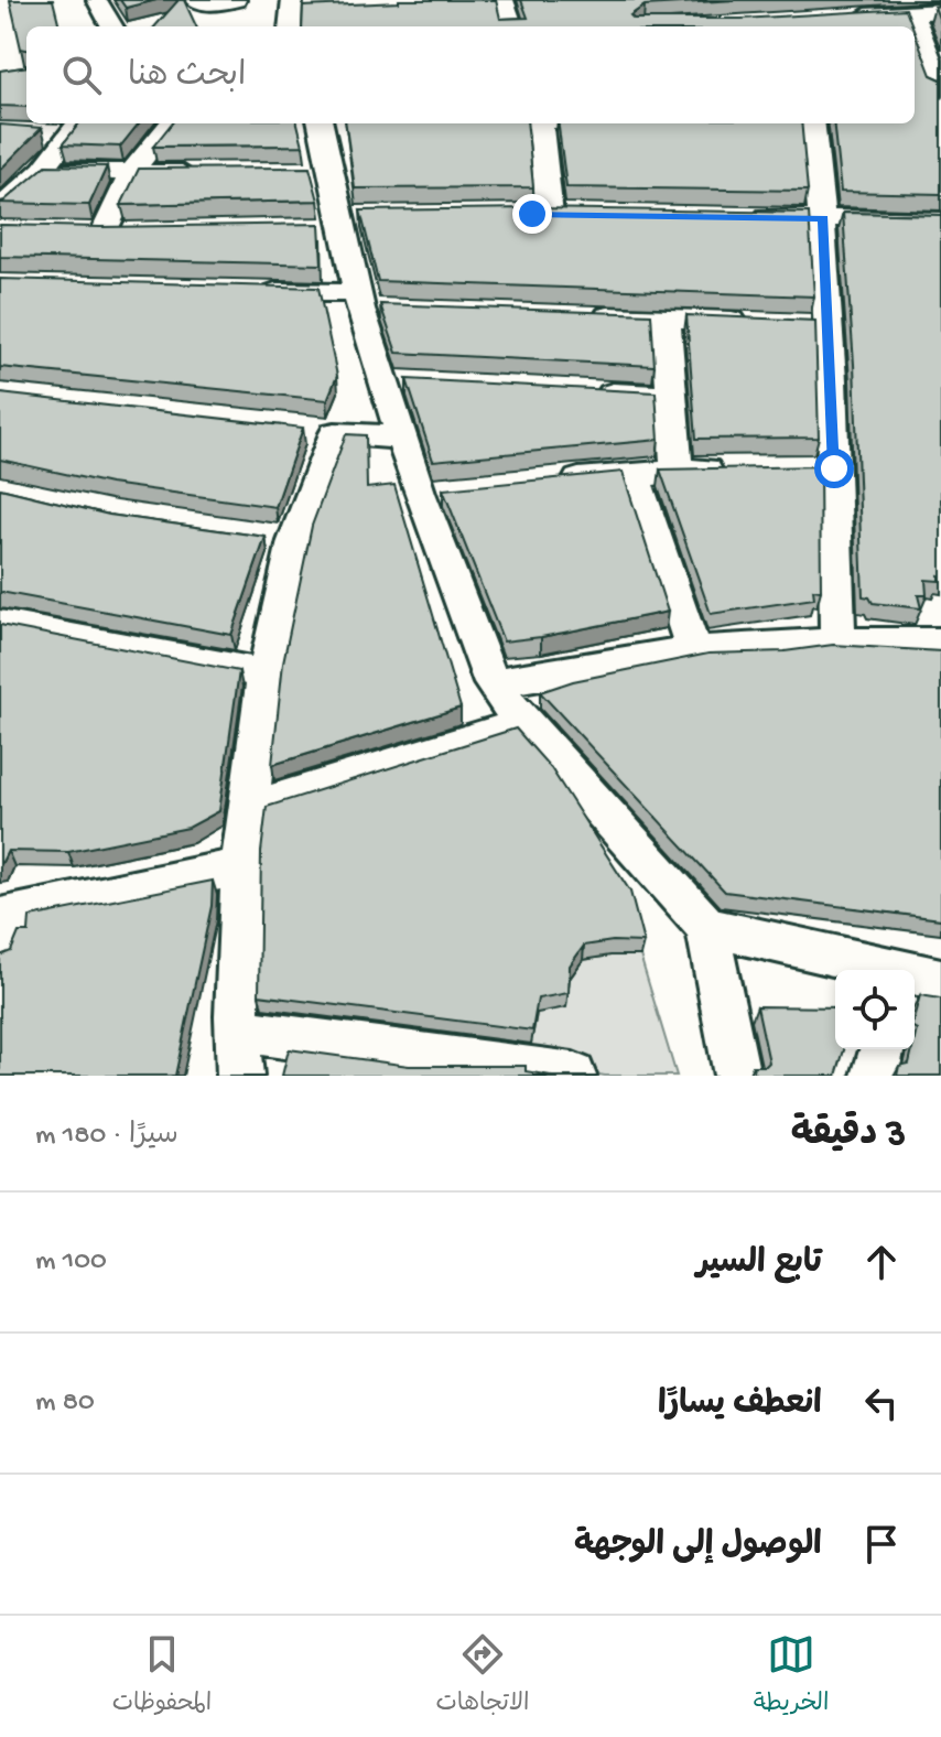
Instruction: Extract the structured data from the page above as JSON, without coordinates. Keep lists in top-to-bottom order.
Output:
{
  "page": {
    "search": "ابحث هنا",
    "heading": ["3 دقيقة", "سيرًا · 180 m"],
    "list": [
      ["تابع السير", "100 m"],
      ["انعطف يسارًا", "80 m"],
      "الوصول إلى الوجهة"
    ],
    "nav": ["الخريطة", "الاتجاهات", "المحفوظات"]
  }
}
